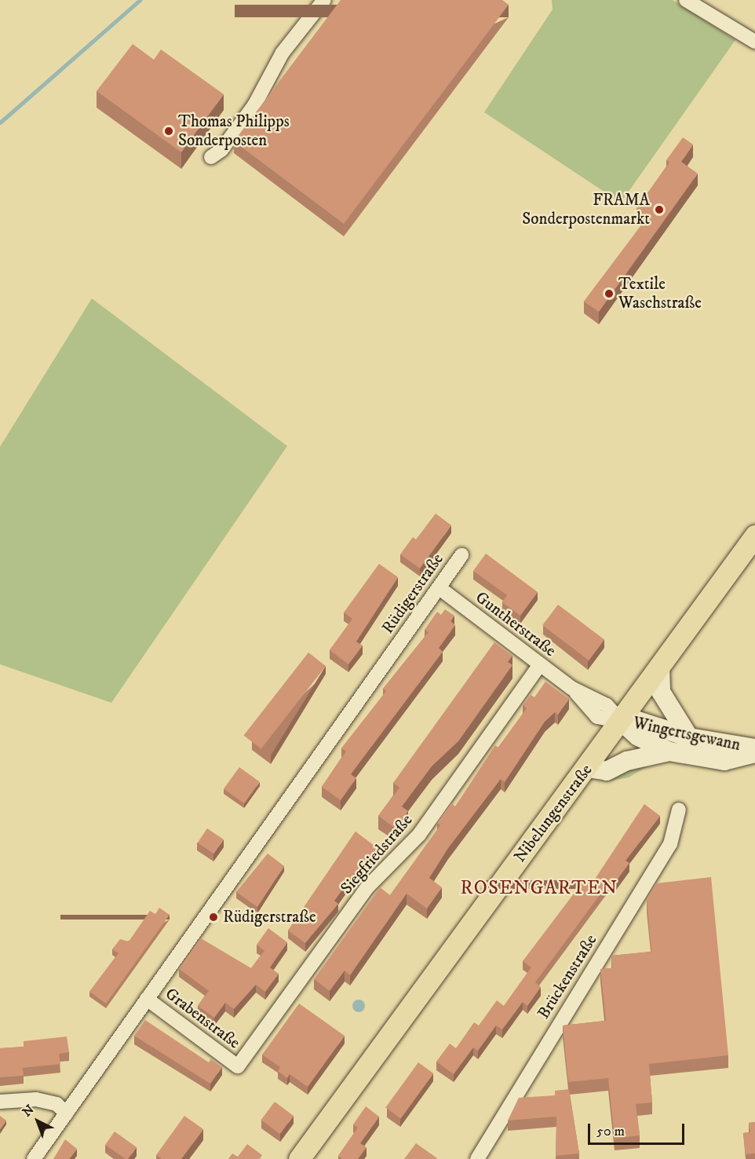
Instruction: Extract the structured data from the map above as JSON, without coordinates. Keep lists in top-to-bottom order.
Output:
{
  "streets": {
    "main road": ["Wingertsgewann", "Nibelungenstraße"],
    "street": [
      "Rüdigerstraße",
      "Guntherstraße",
      "Siegfriedstraße",
      "Brückenstraße",
      "Grabenstraße"
    ]
  },
  "crossings": [
    ["Rüdigerstraße", "Guntherstraße"],
    ["Rüdigerstraße", "Grabenstraße"],
    ["Guntherstraße", "Wingertsgewann"],
    ["Guntherstraße", "Nibelungenstraße"],
    ["Guntherstraße", "Siegfriedstraße"],
    ["Wingertsgewann", "Nibelungenstraße"],
    ["Siegfriedstraße", "Grabenstraße"]
  ],
  "districts": ["ROSENGARTEN"],
  "places": [
    "Thomas Philipps Sonderposten",
    "FRAMA Sonderpostenmarkt",
    "Textile Waschstraße",
    "Rüdigerstraße"
  ],
  "scale_bar": "50 m",
  "north": "top left"
}
